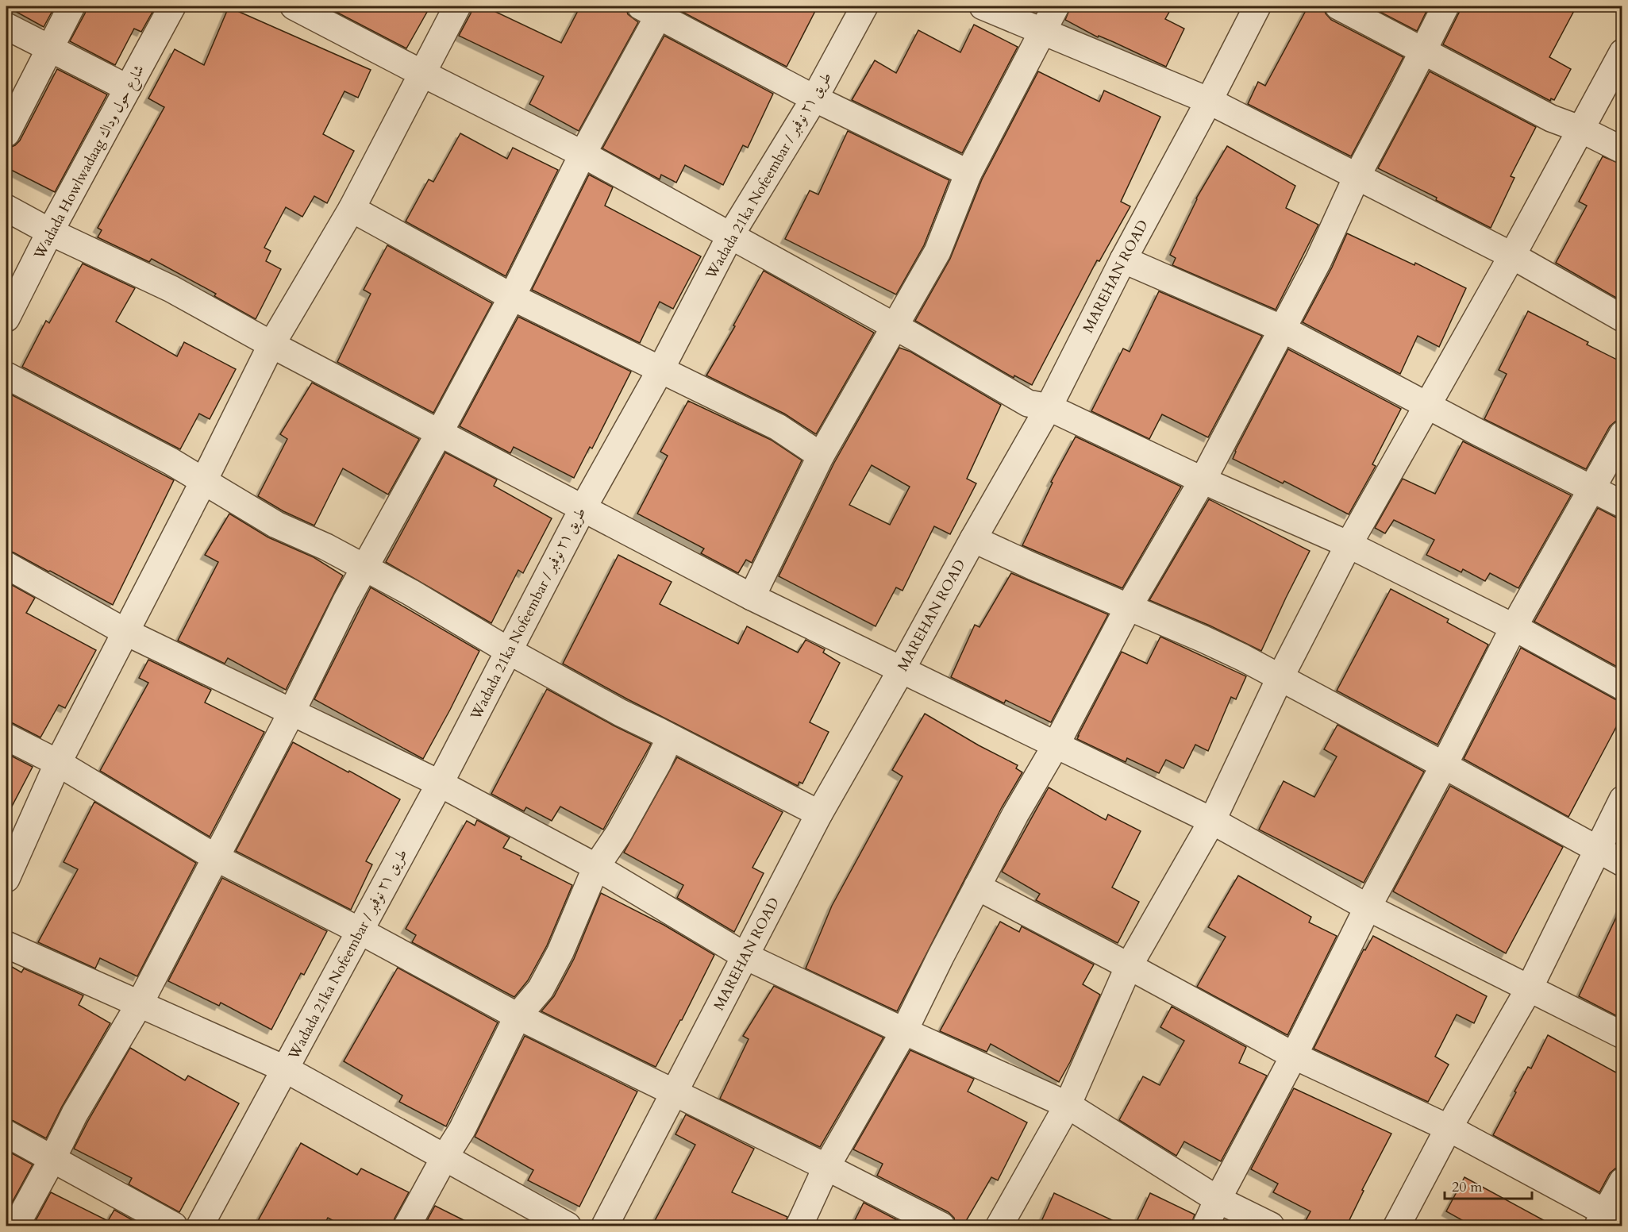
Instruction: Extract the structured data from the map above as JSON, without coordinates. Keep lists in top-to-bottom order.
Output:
{
  "streets": {
    "street": ["Wadada Howlwadaag شارع حول وداك", "Wadada 21ka Nofeembar / طريق ٢١ نوفمبر", "MAREHAN ROAD"]
  },
  "scale_bar": "20 m"
}
